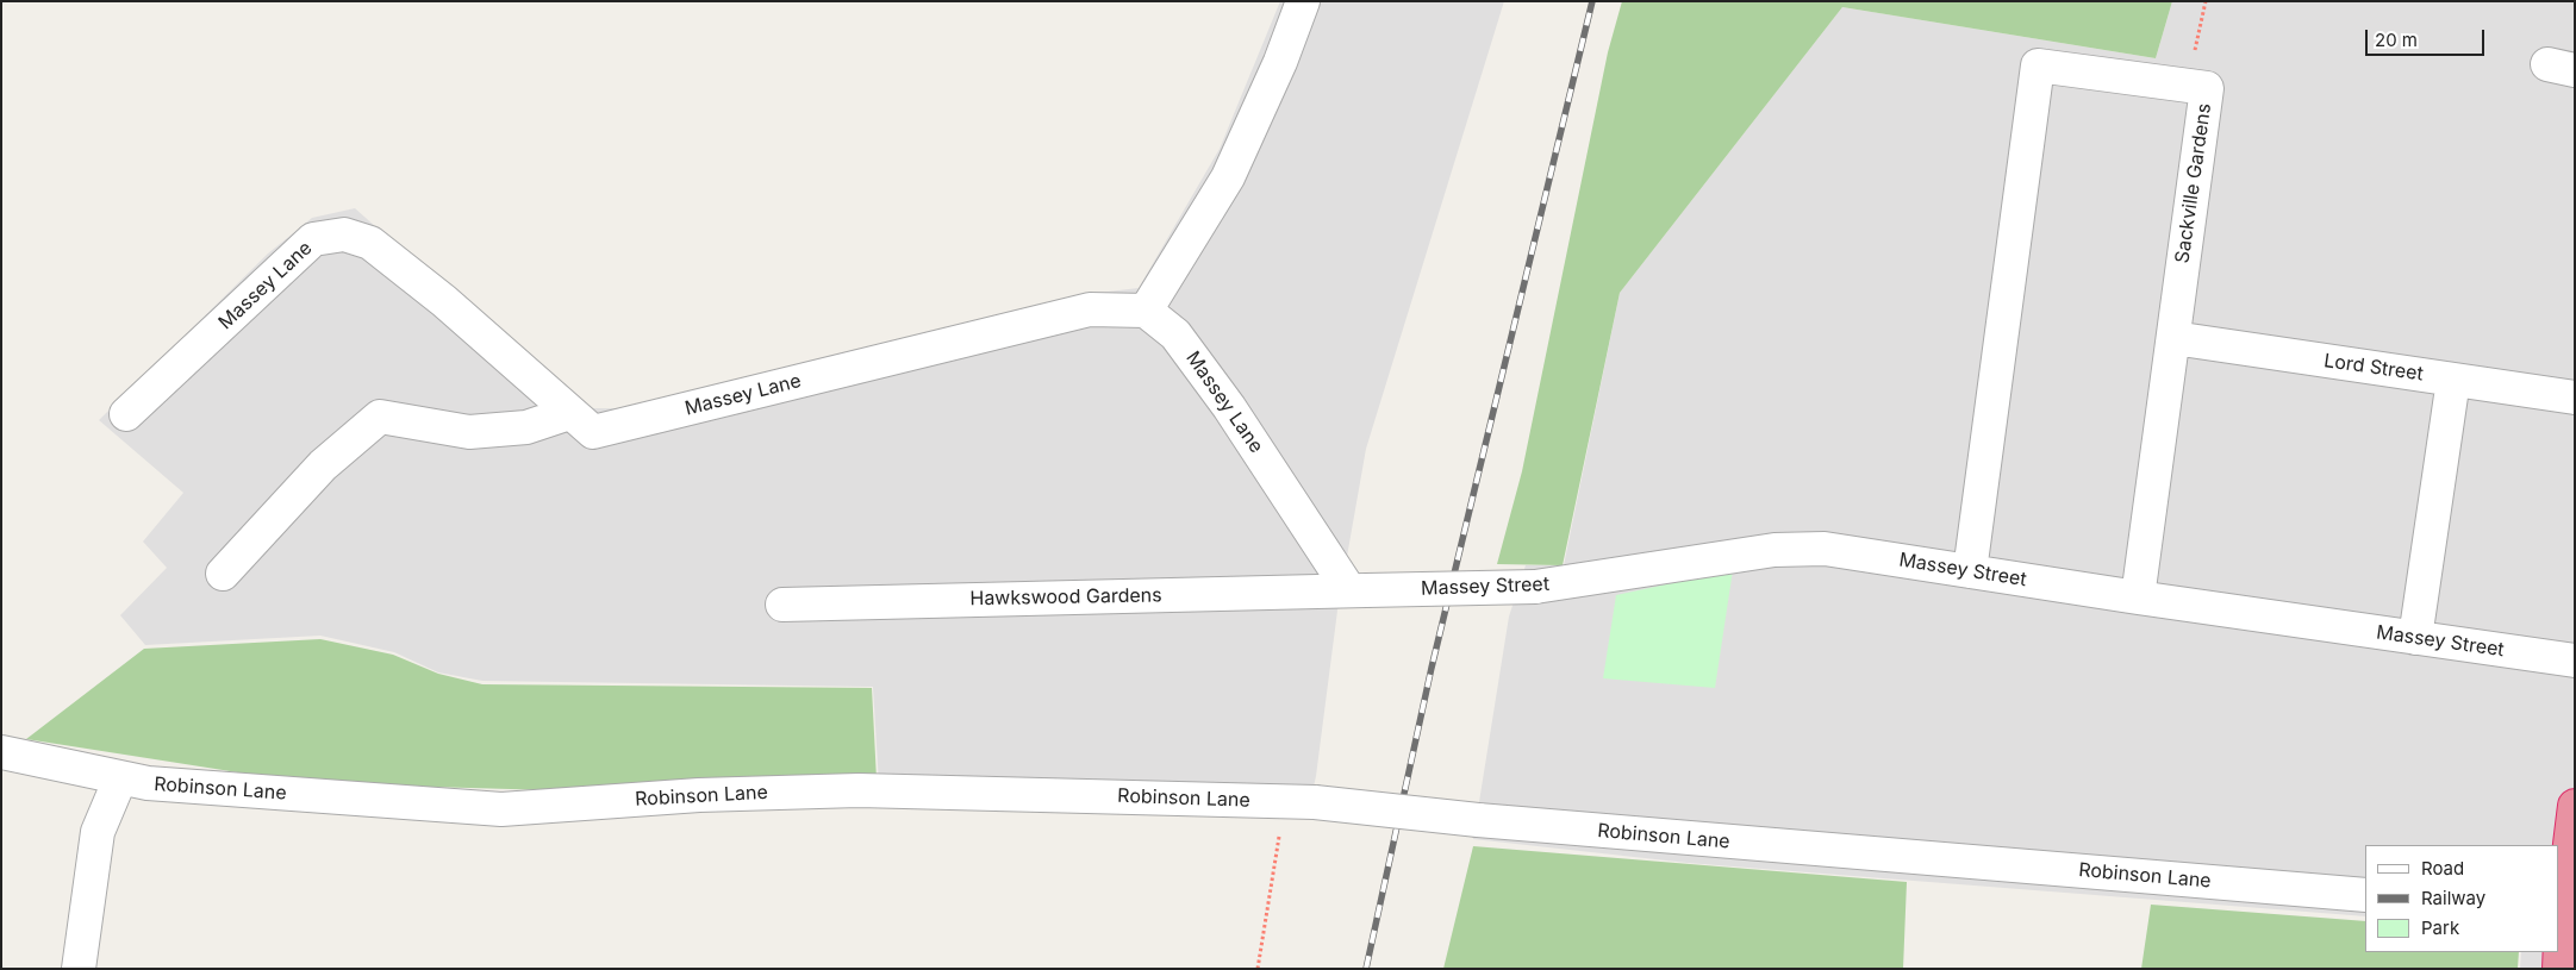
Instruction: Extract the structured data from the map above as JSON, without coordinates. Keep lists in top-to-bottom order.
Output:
{
  "streets": {
    "street": [
      "Sackville Gardens",
      "Massey Lane",
      "Lord Street",
      "Massey Street",
      "Hawkswood Gardens",
      "Robinson Lane"
    ]
  },
  "crossings": [
    ["Sackville Gardens", "Lord Street"],
    ["Sackville Gardens", "Massey Street"],
    ["Massey Lane", "Massey Street"],
    ["Massey Lane", "Hawkswood Gardens"],
    ["Massey Street", "Hawkswood Gardens"]
  ],
  "legend": ["Road", "Railway", "Park"],
  "scale_bar": "20 m"
}
